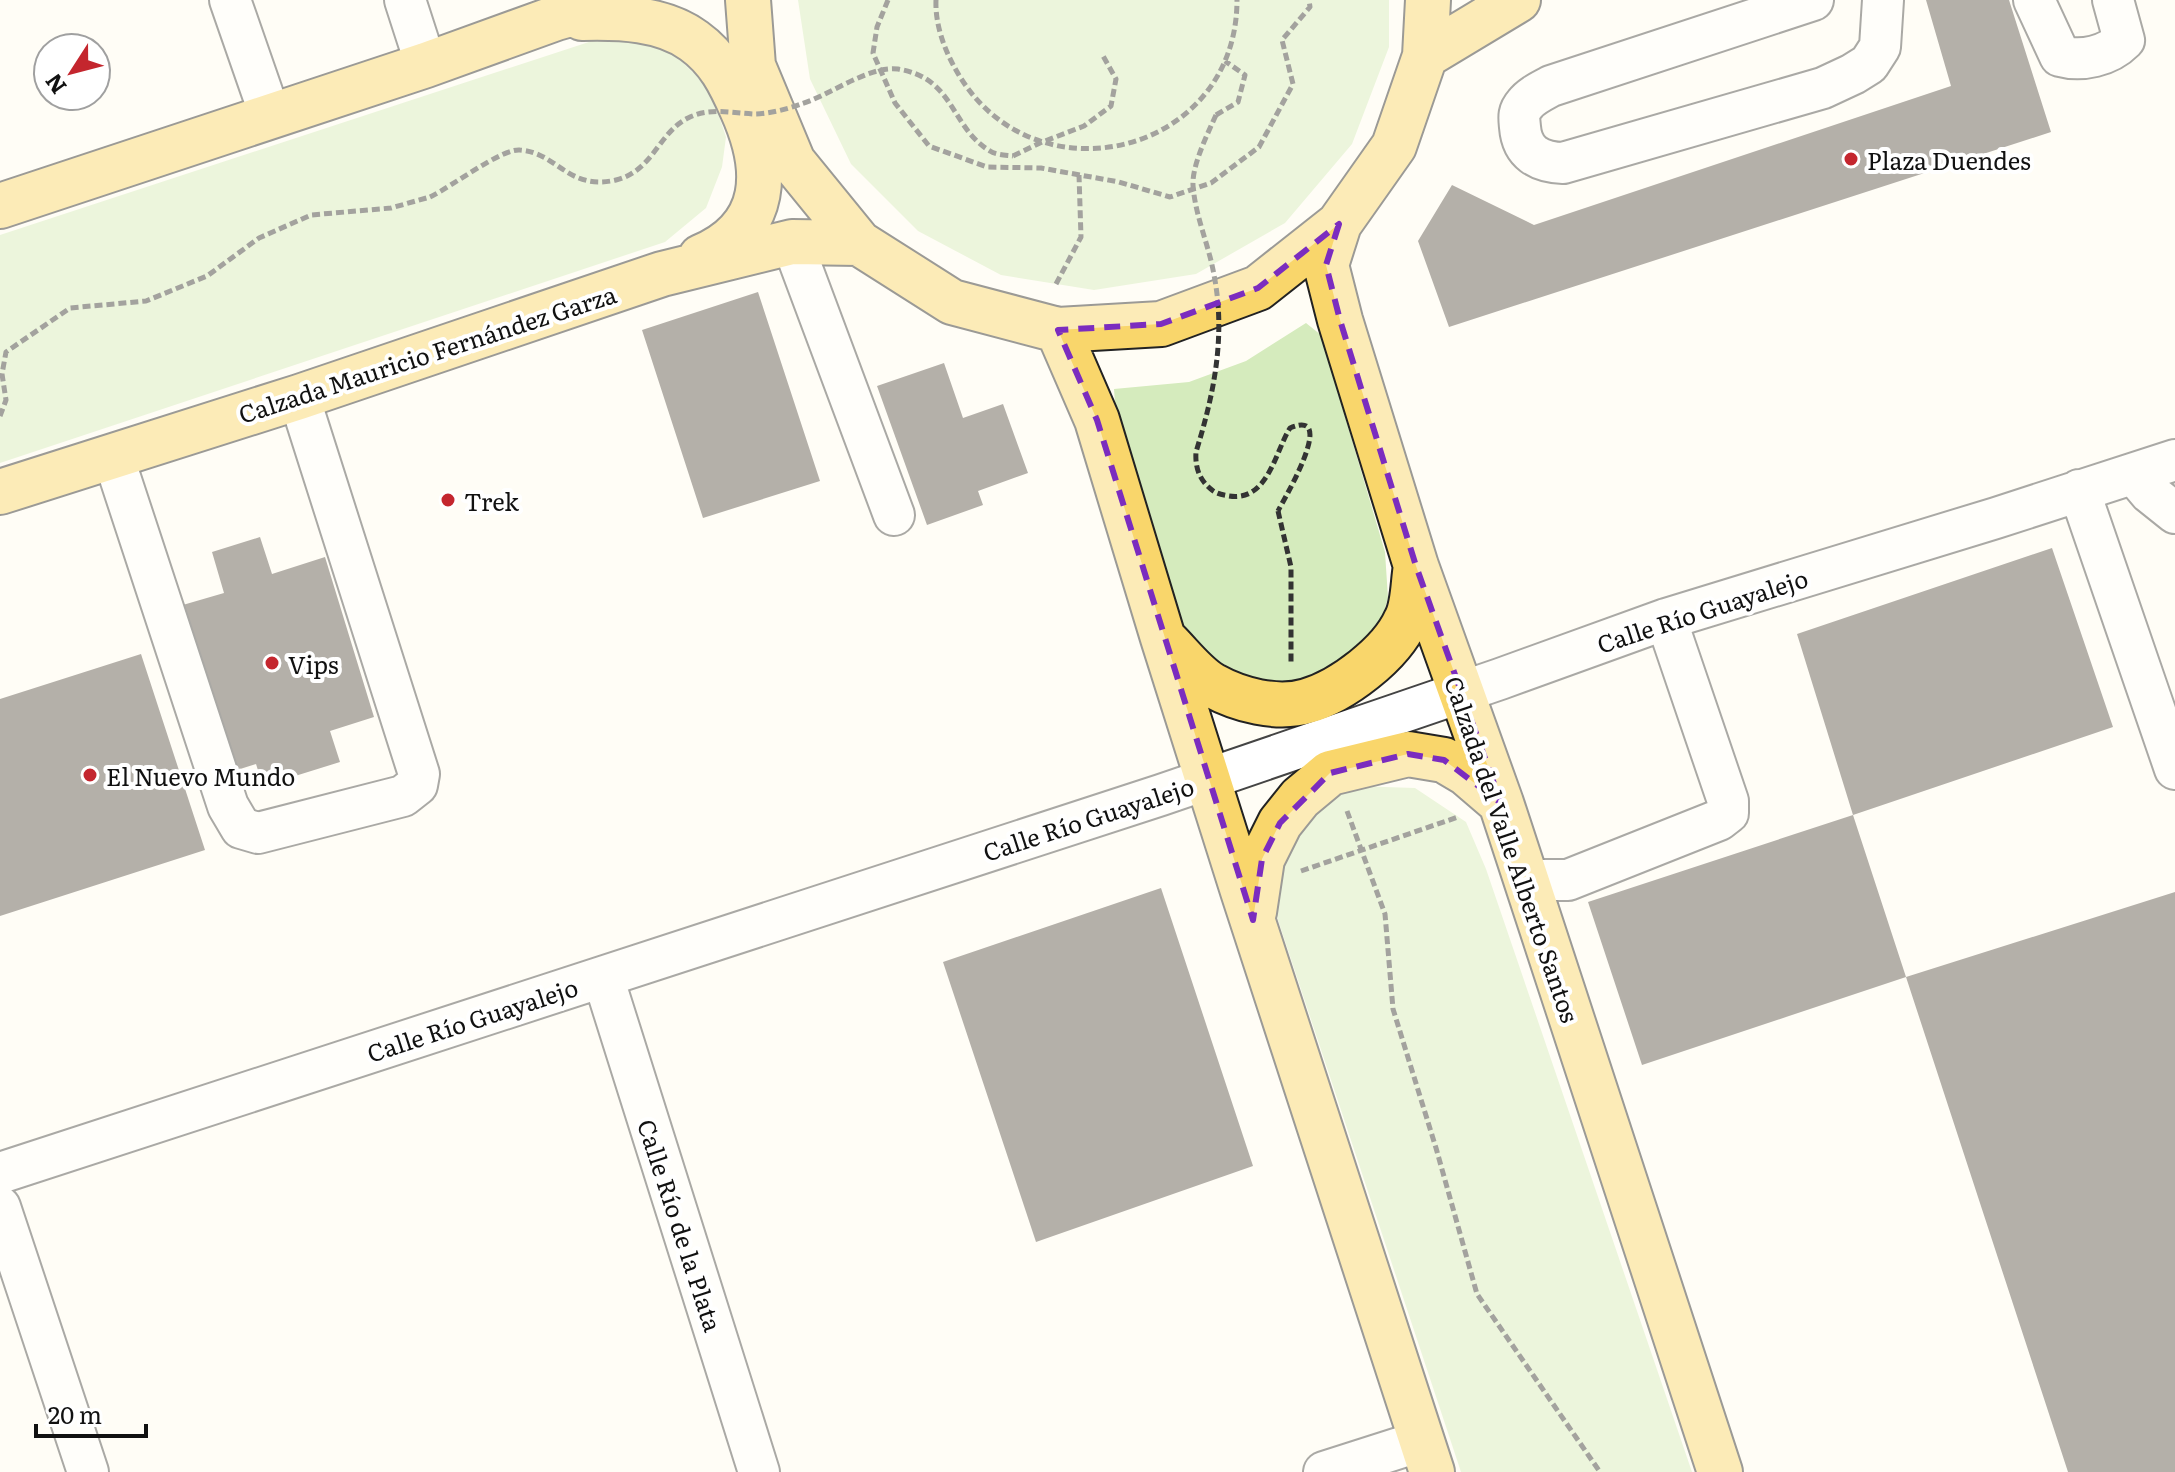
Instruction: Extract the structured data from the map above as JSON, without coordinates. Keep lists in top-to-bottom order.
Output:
{
  "streets": {
    "main road": ["Calzada Mauricio Fernández Garza", "Calzada del Valle Alberto Santos"],
    "street": ["Calle Río Guayalejo", "Calle Río de la Plata"]
  },
  "crossings": [
    ["Calle Río Guayalejo", "Calzada del Valle Alberto Santos"],
    ["Calle Río Guayalejo", "Calle Río de la Plata"]
  ],
  "places": [
    "Plaza Duendes",
    "Trek",
    "Vips",
    "El Nuevo Mundo"
  ],
  "scale_bar": "20 m",
  "north": "bottom left"
}
